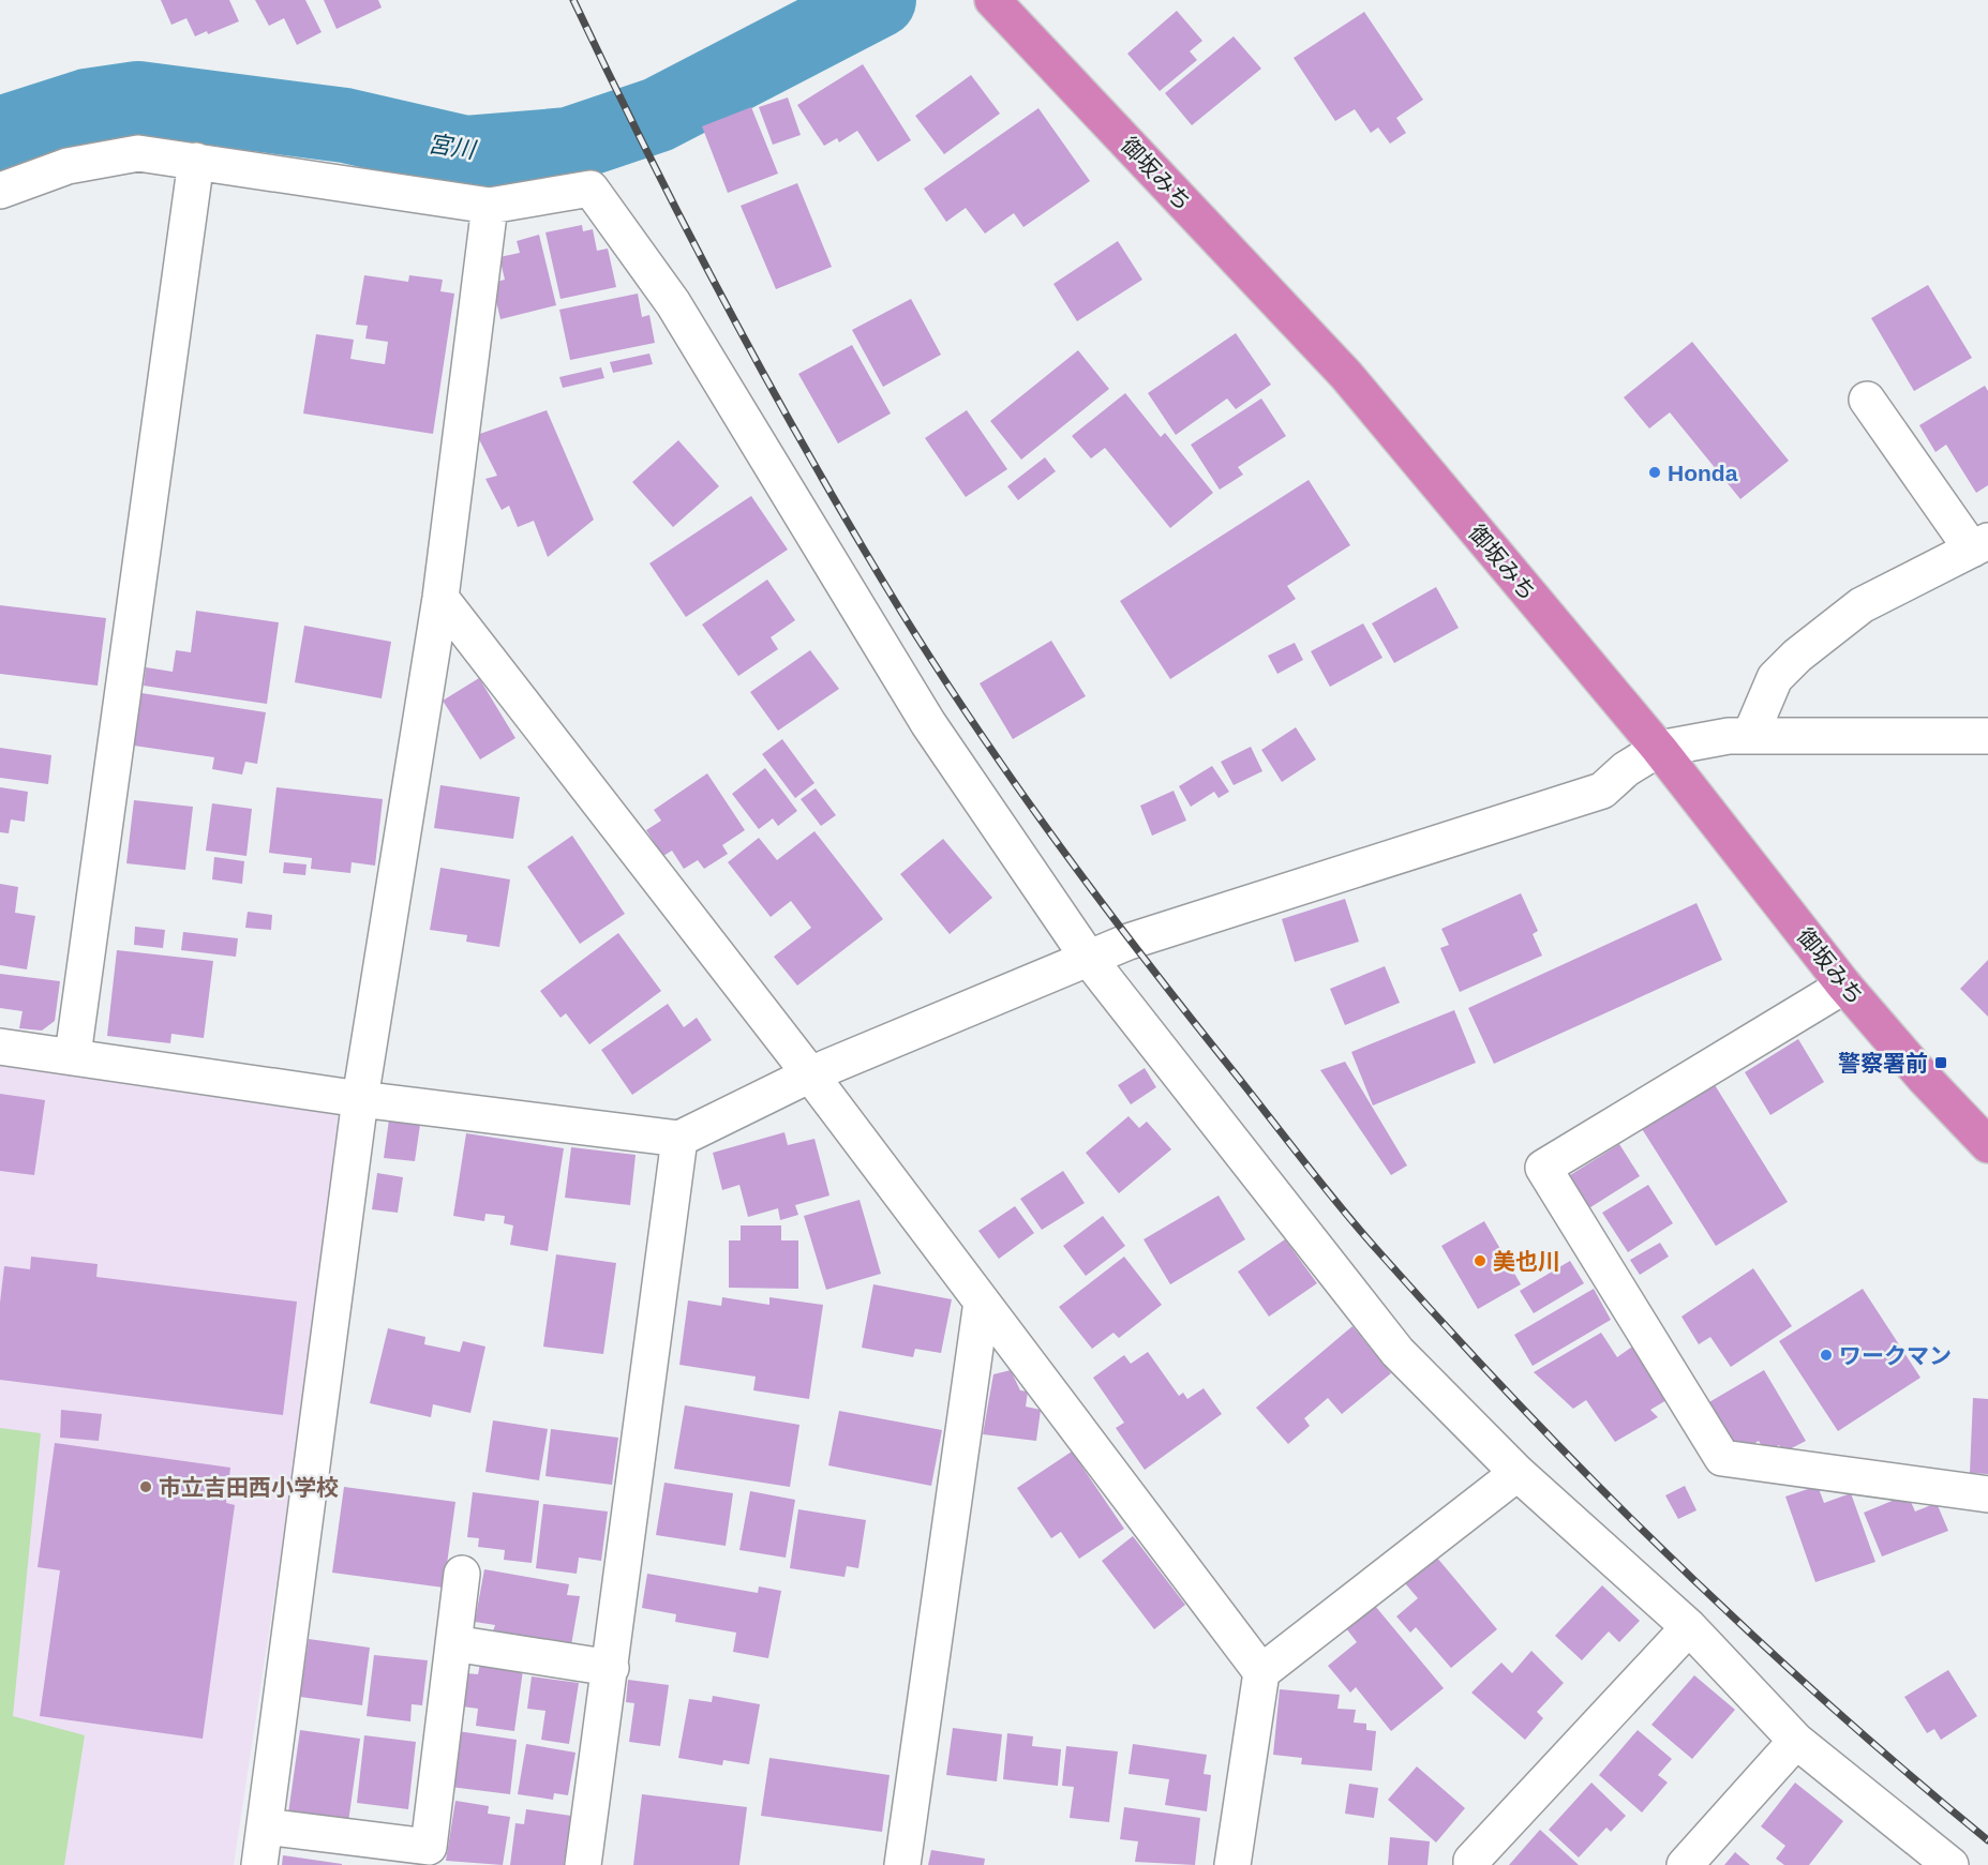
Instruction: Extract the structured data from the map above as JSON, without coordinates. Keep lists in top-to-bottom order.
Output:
{
  "streets": {
    "highway": ["御坂みち"]
  },
  "water": ["宮川"],
  "places": {
    "other": [
      "Honda",
      "美也川",
      "ワークマン",
      "市立吉田西小学校"
    ],
    "transit": ["警察署前"]
  }
}
